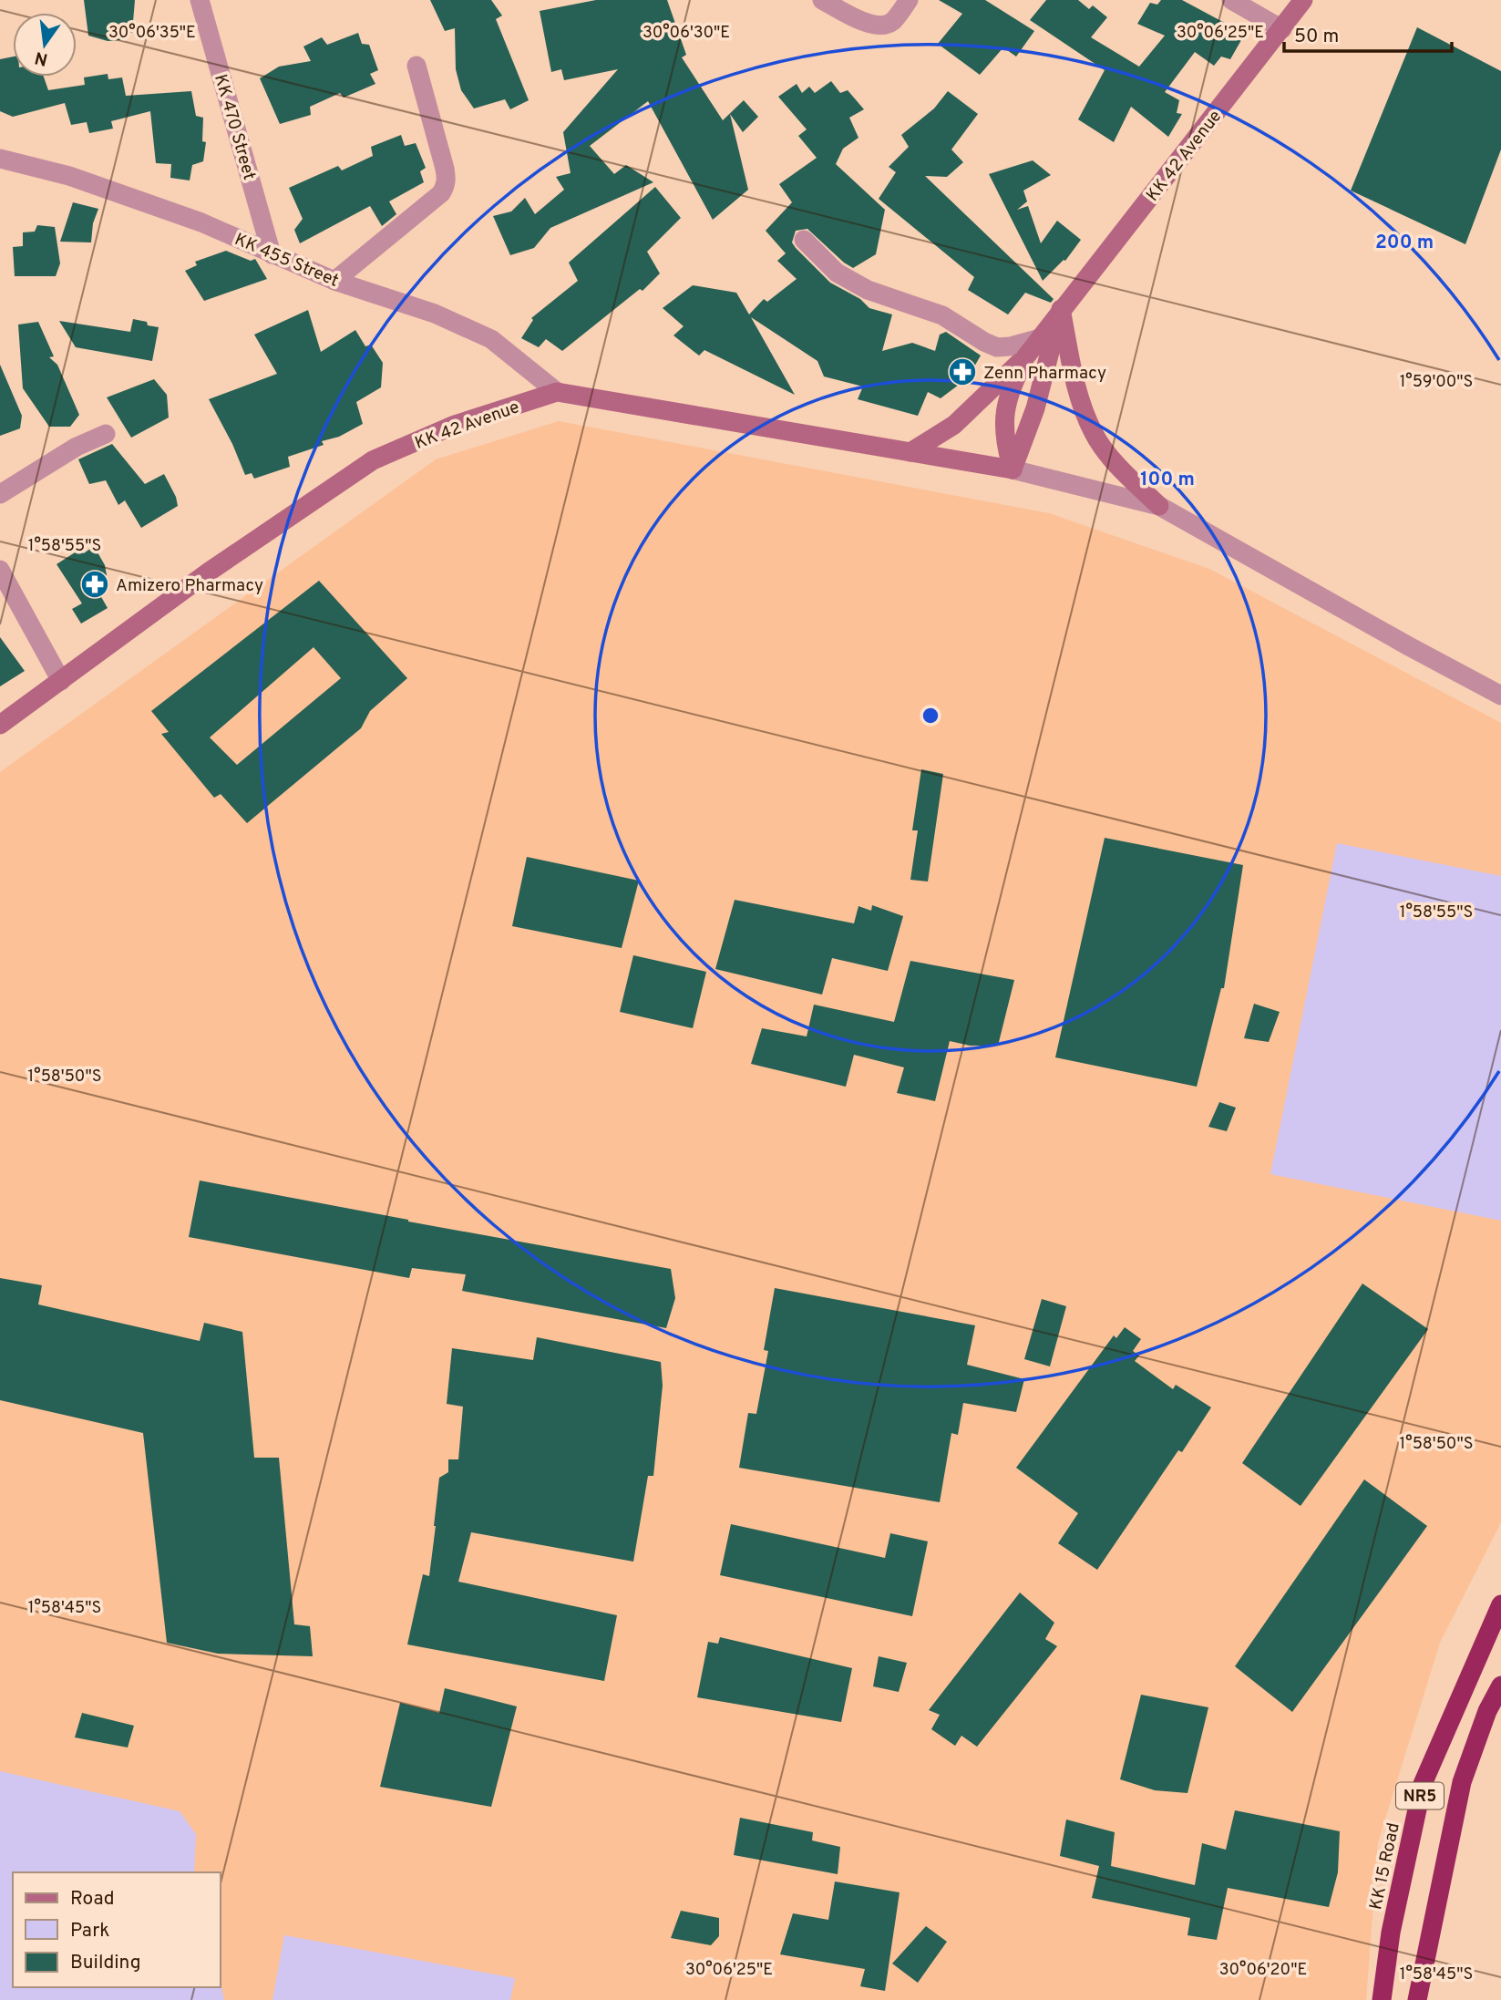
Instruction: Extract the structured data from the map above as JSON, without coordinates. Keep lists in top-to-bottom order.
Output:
{
  "streets": {
    "highway": ["NR5", "KK 15 Road"],
    "main road": ["KK 42 Avenue"],
    "street": ["KK 470 Street", "KK 455 Street"]
  },
  "crossings": [
    ["KK 470 Street", "KK 455 Street"],
    ["KK 42 Avenue", "KK 455 Street"]
  ],
  "places": {
    "pharmacy": ["Zenn Pharmacy", "Amizero Pharmacy"]
  },
  "legend": ["Road", "Park", "Building"],
  "scale_bar": "50 m",
  "north": "bottom",
  "coordinates": [
    "30°06'35\"E",
    "30°06'30\"E",
    "30°06'25\"E",
    "1°59'00\"S",
    "1°58'55\"S",
    "1°58'50\"S",
    "1°58'45\"S",
    "30°06'20\"E"
  ],
  "rings": ["200 m", "100 m"]
}
